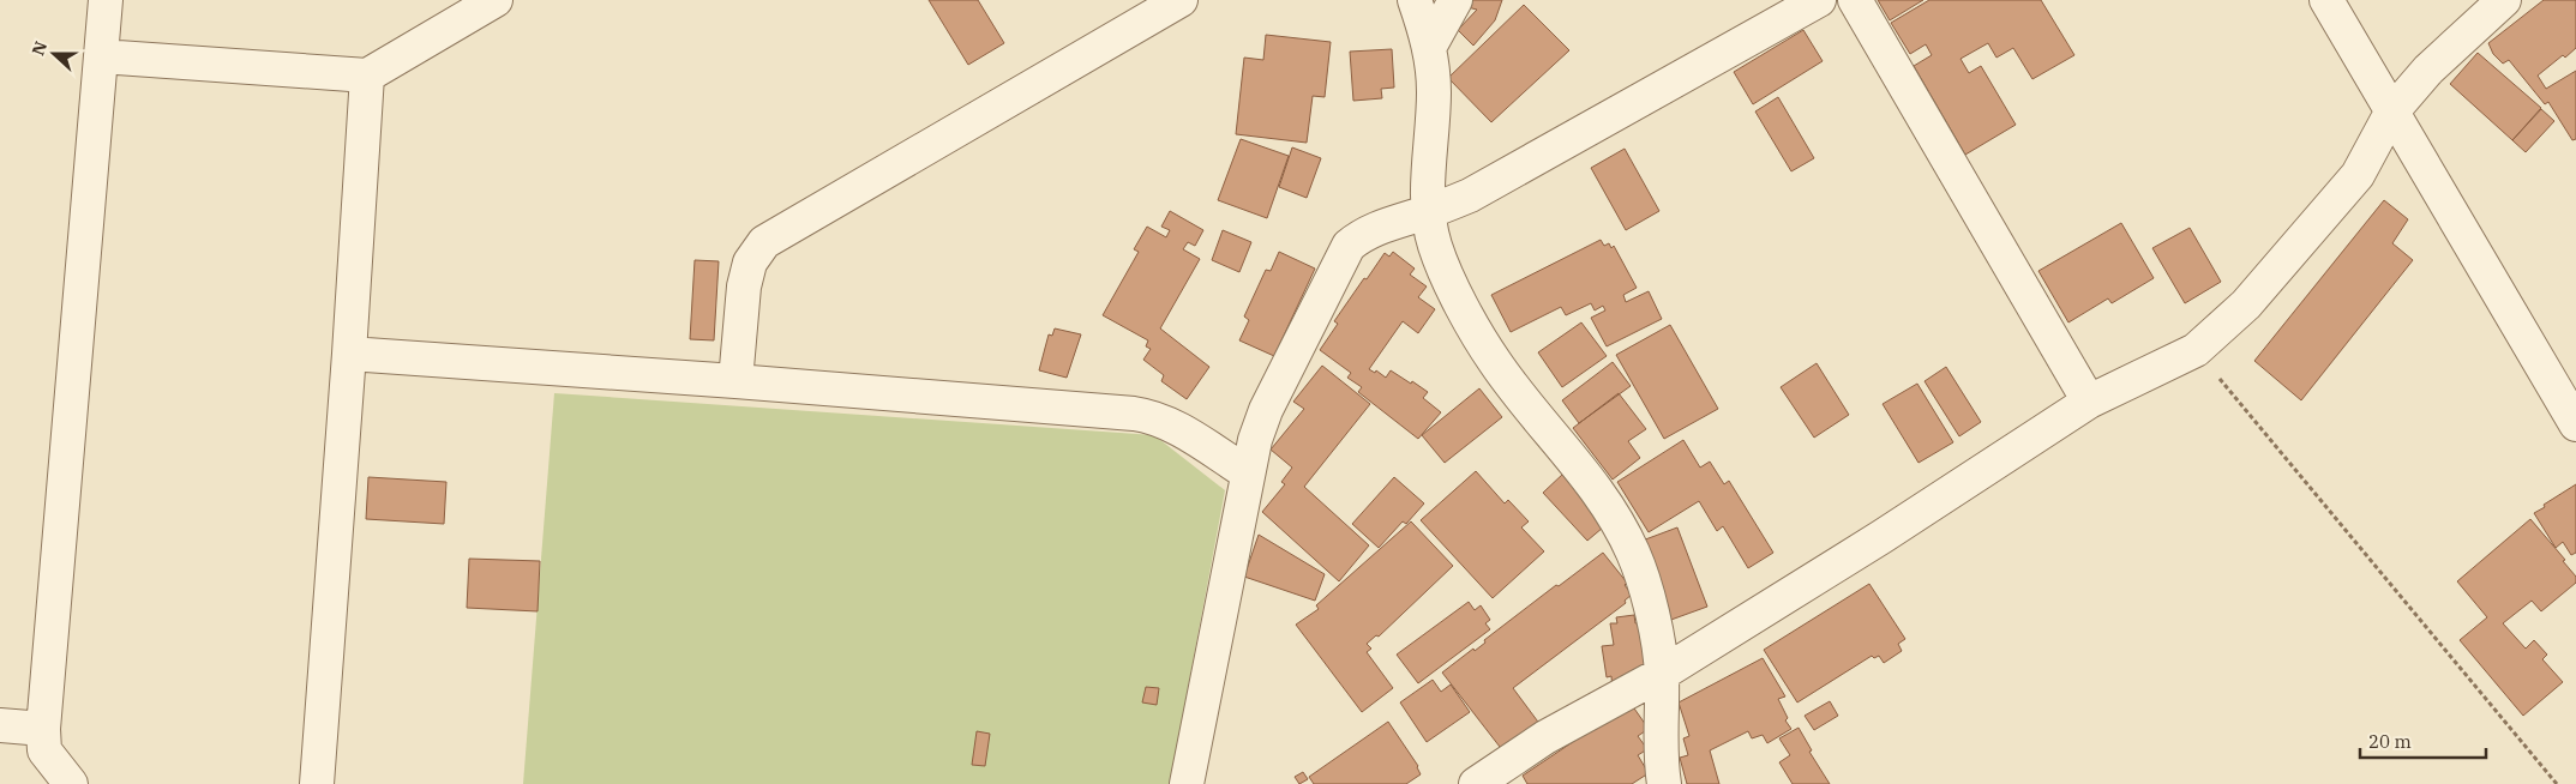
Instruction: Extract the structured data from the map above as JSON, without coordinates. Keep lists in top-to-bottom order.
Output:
{
  "scale_bar": "20 m",
  "north": "left"
}
